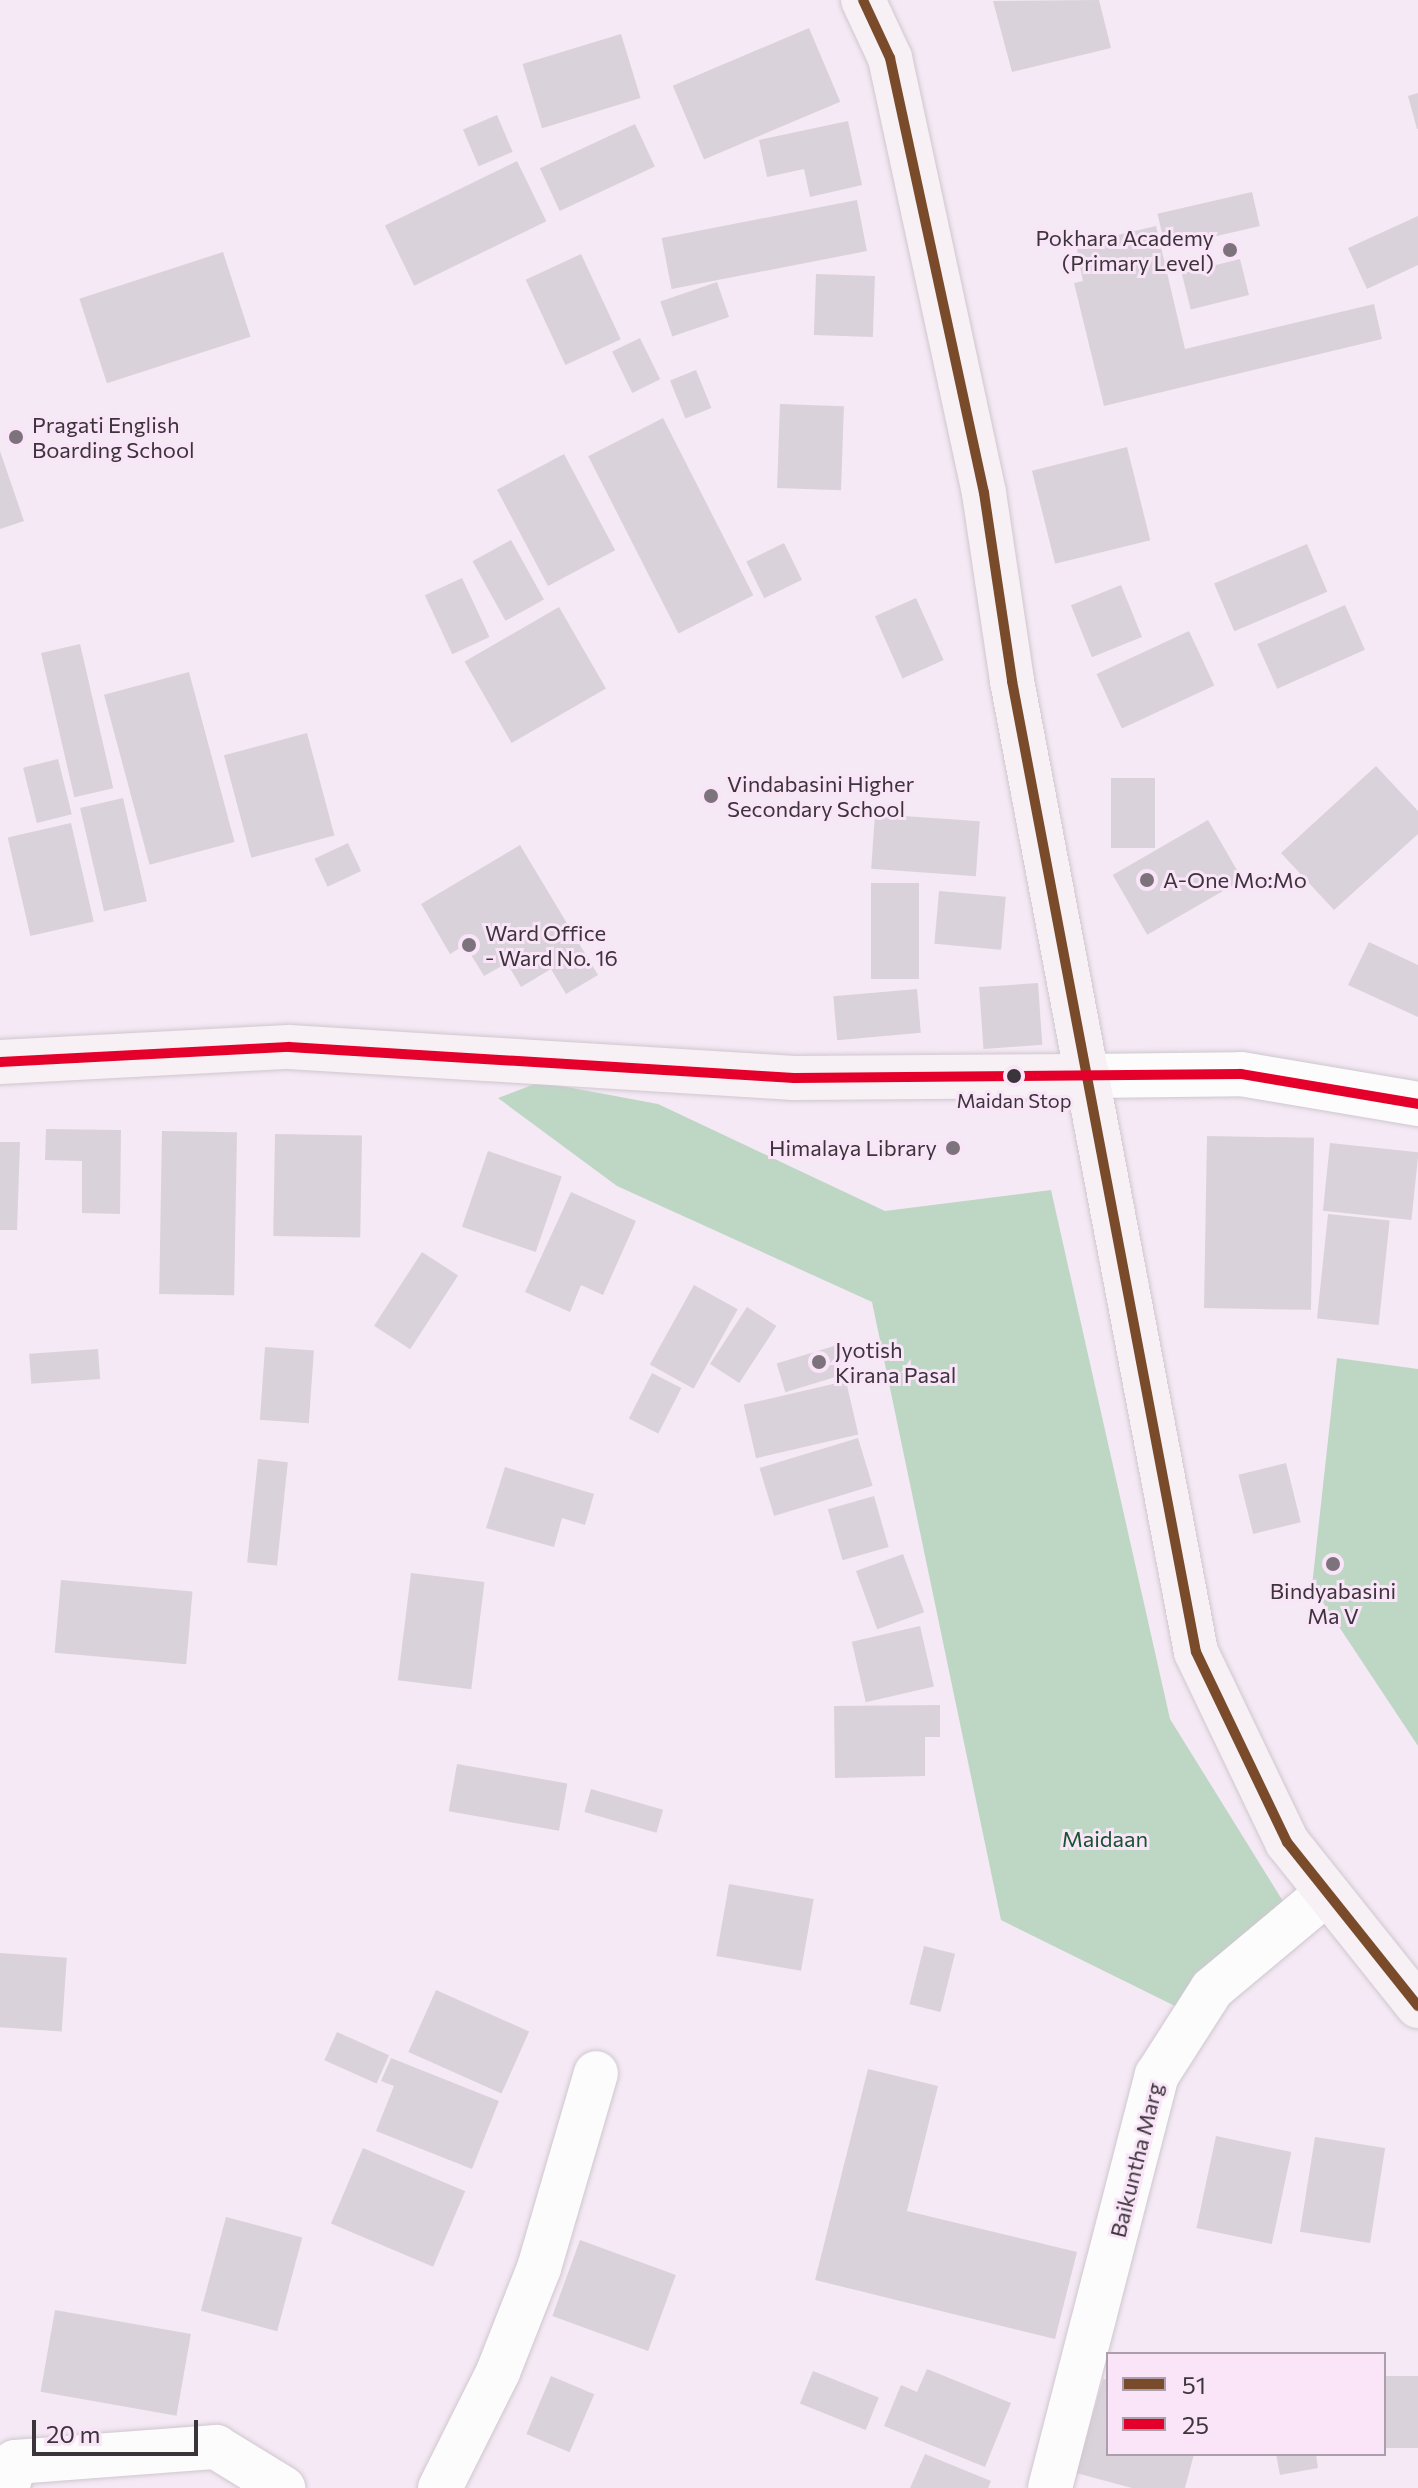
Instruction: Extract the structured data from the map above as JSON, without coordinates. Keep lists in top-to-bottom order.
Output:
{
  "streets": {
    "street": ["Baikuntha Marg"]
  },
  "parks": ["Maidaan"],
  "places": [
    "Pokhara Academy (Primary Level)",
    "Pragati English Boarding School",
    "Vindabasini Higher Secondary School",
    "A-One Mo:Mo",
    "Ward Office - Ward No. 16",
    "Maidan Stop",
    "Himalaya Library",
    "Jyotish Kirana Pasal",
    "Bindyabasini Ma V"
  ],
  "lines": ["transit line 51", "transit line 25"],
  "legend": ["51", "25"],
  "scale_bar": "20 m"
}
